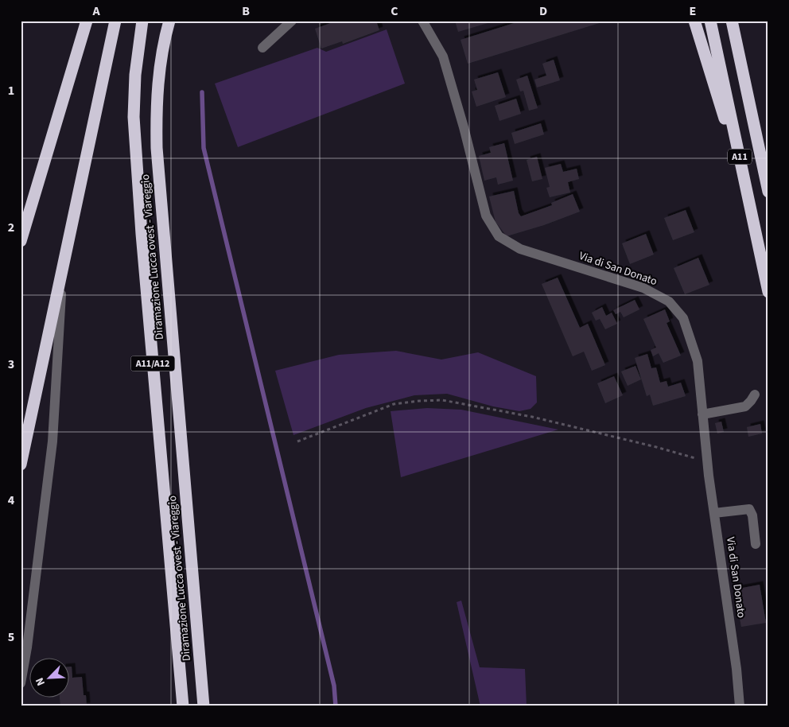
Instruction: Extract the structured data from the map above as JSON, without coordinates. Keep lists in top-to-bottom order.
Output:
{
  "streets": {
    "highway": ["A11", "Diramazione Lucca ovest - Viareggio", "A11/A12"],
    "street": ["Via di San Donato"]
  },
  "north": "bottom left",
  "grid": {
    "columns": [
      "A",
      "B",
      "C",
      "D",
      "E"
    ],
    "rows": [
      "1",
      "2",
      "3",
      "4",
      "5"
    ]
  }
}
